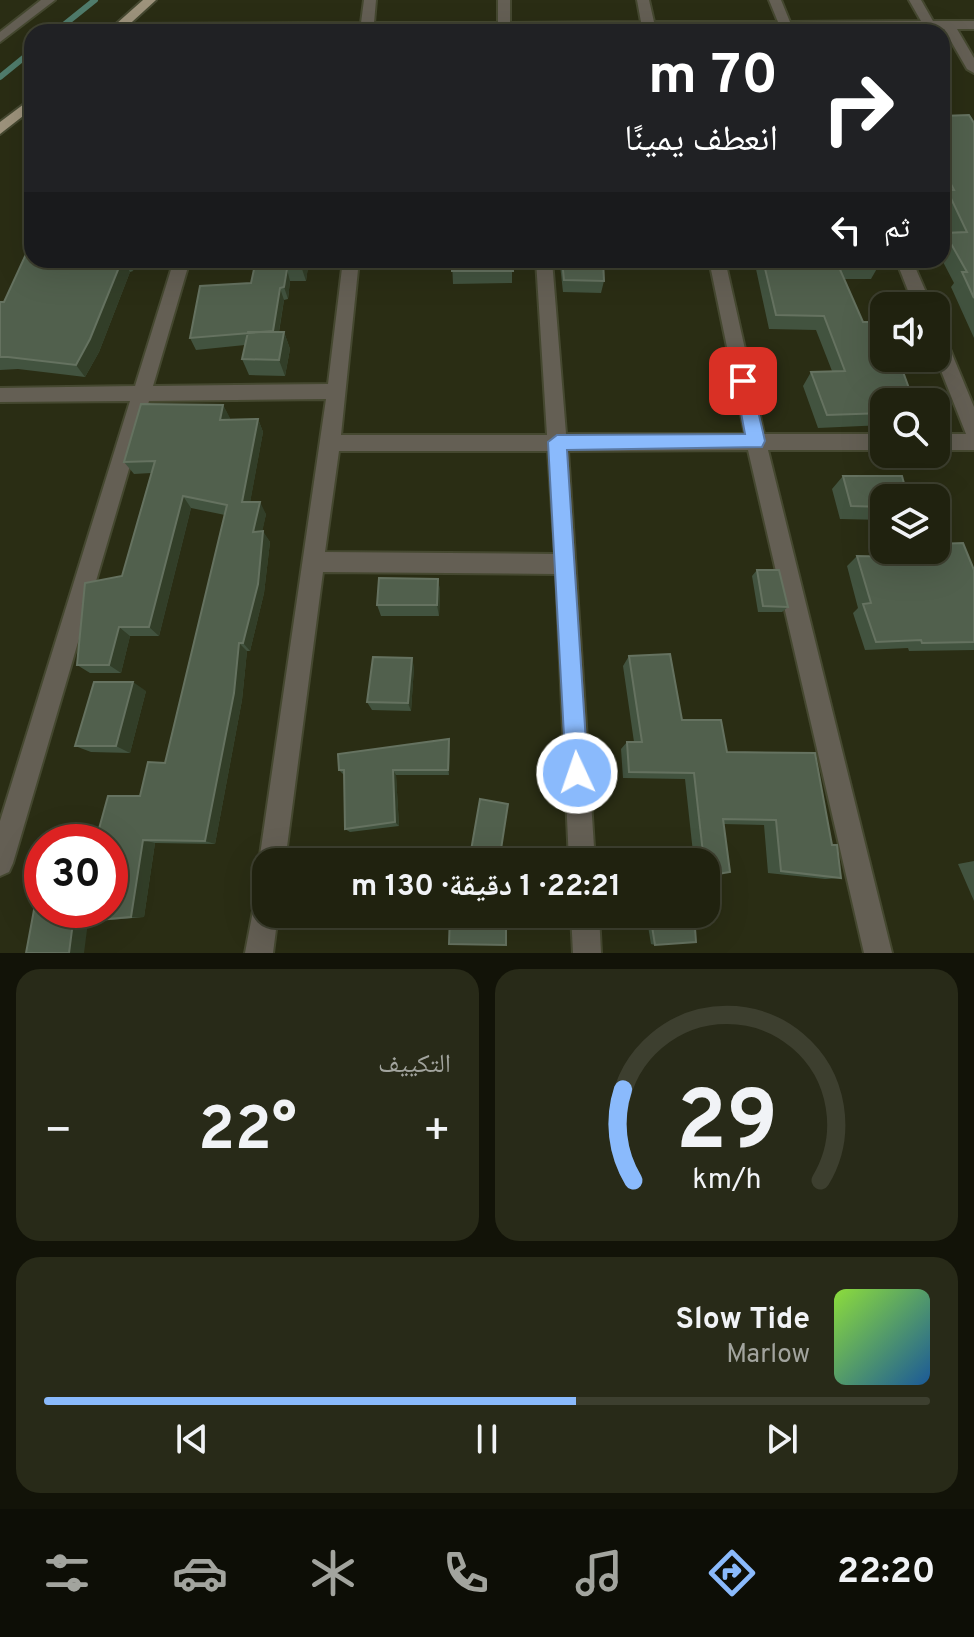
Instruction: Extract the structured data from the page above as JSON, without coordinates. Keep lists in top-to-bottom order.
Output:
{
  "page": {
    "turn": ["70 m", "انعطف يمينًا"],
    "then": "ثم",
    "limit": "30",
    "trip": "22:21 · 1 دقيقة · 130 m",
    "tile": "التكييف",
    "heat": ["−", "22°", "+"],
    "song": ["Slow Tide", "Marlow"],
    "tabs": "22:20",
    "gauge": ["29", "km/h"]
  }
}
